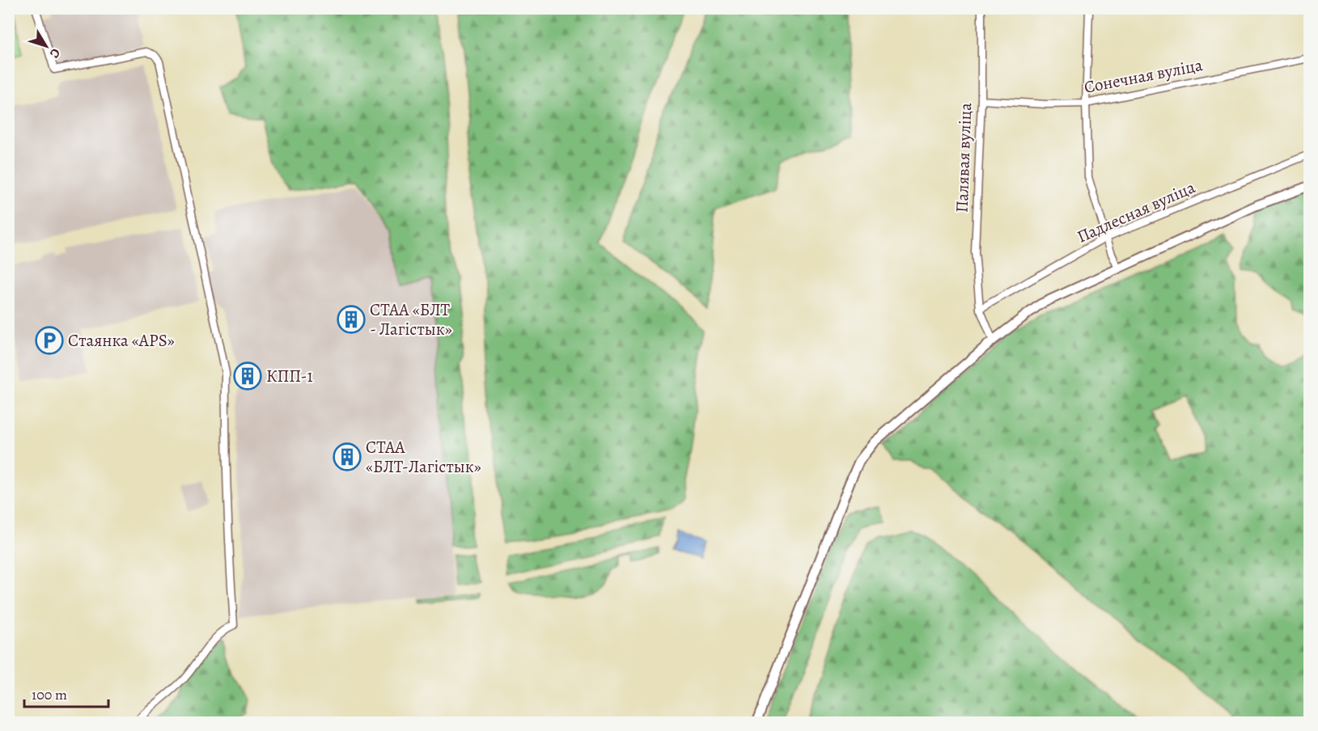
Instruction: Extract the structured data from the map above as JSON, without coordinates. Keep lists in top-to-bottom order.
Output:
{
  "streets": {
    "street": ["Сонечная вуліца", "Палявая вуліца", "Падлесная вуліца"]
  },
  "crossings": [
    ["Сонечная вуліца", "Палявая вуліца"],
    ["Палявая вуліца", "Падлесная вуліца"]
  ],
  "places": {
    "building": ["СТАА «БЛТ - Лагістык»", "КПП-1", "СТАА «БЛТ-Лагістык»"],
    "parking": ["Стаянка «APS»"]
  },
  "scale_bar": "100 m",
  "north": "bottom right"
}
